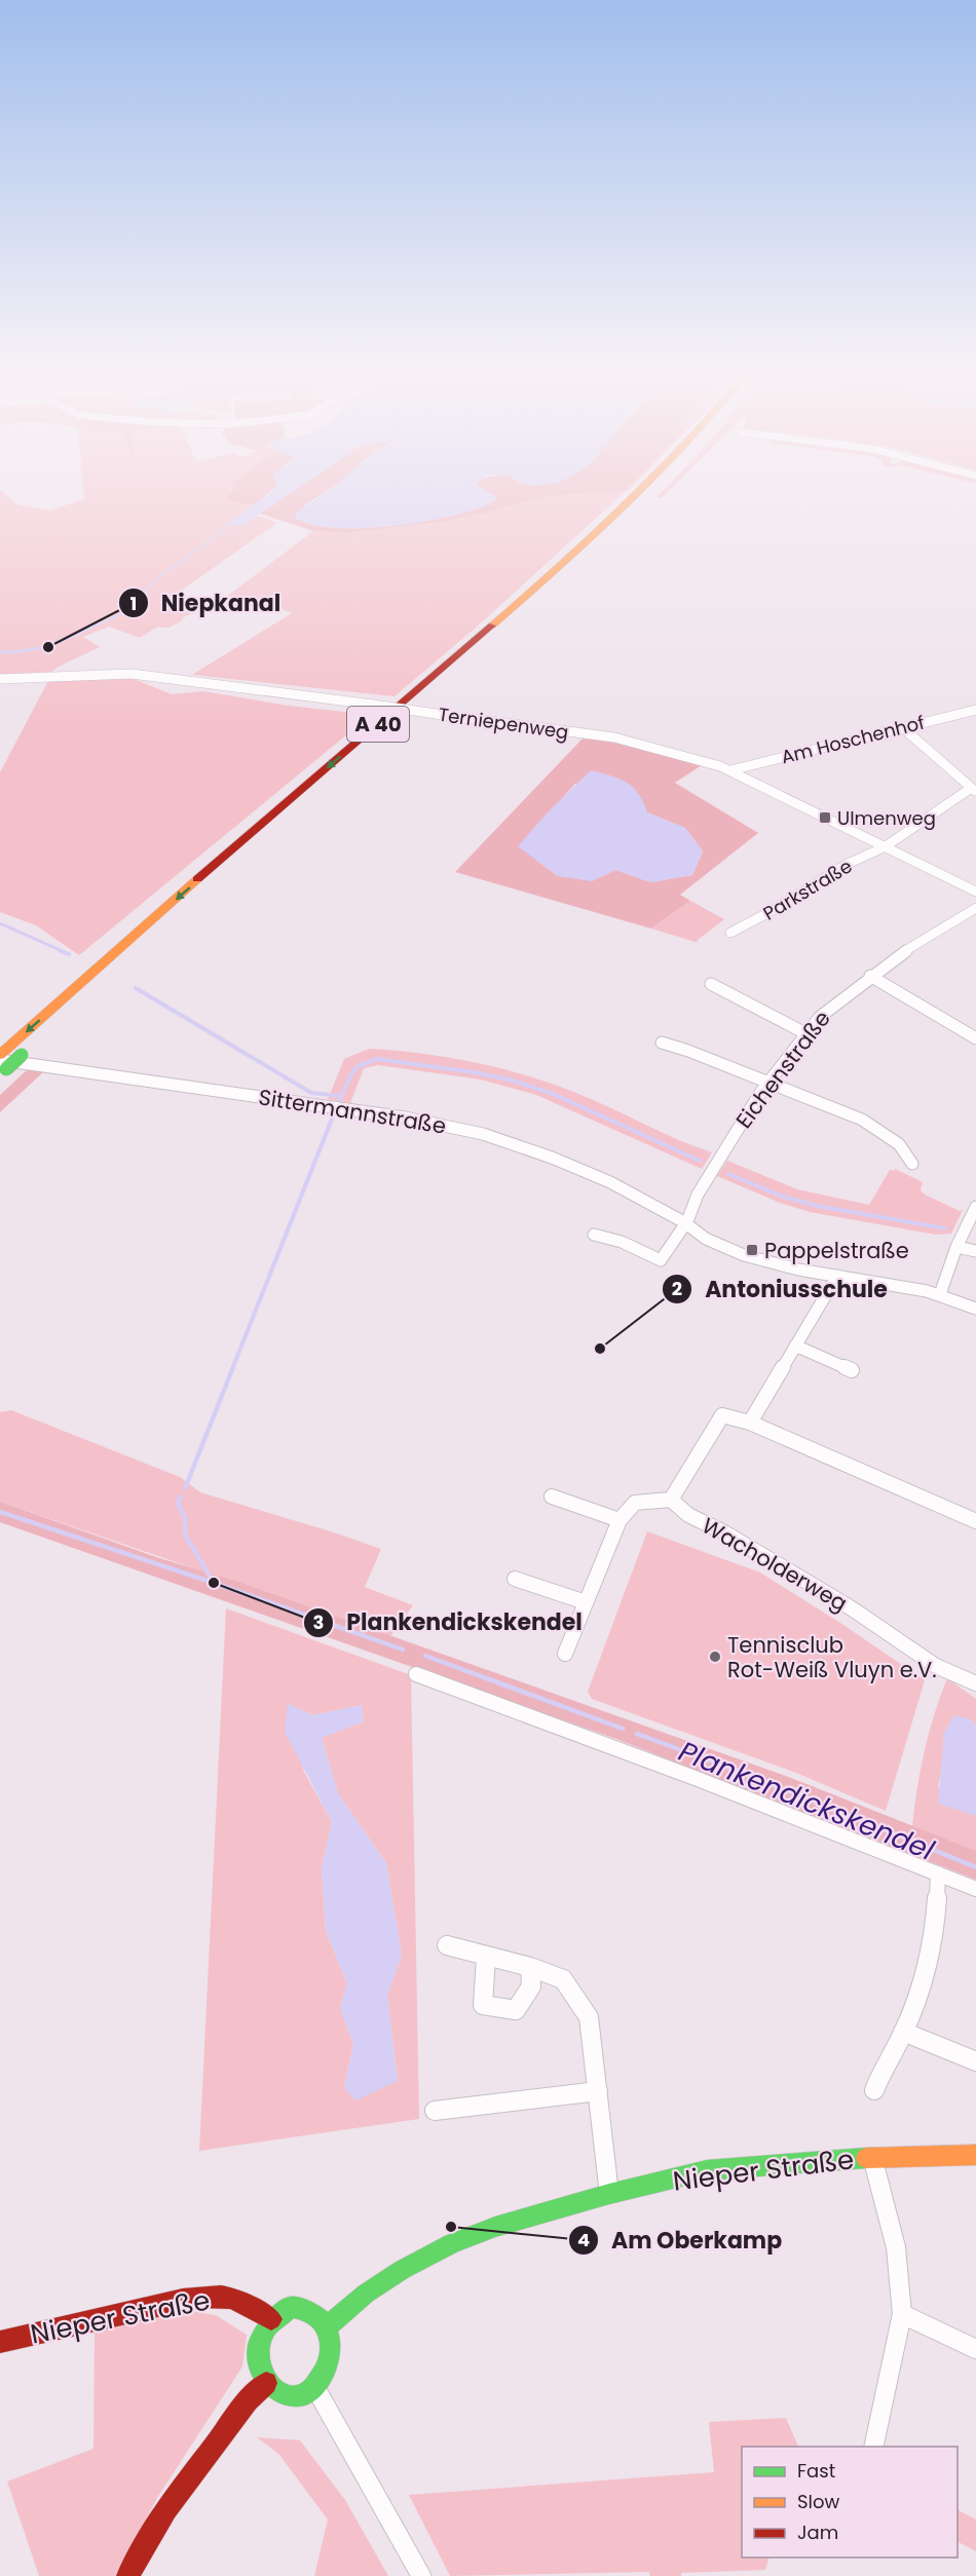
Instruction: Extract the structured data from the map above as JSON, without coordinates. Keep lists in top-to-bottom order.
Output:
{
  "streets": {
    "main road": ["A 40", "Nieper Straße"],
    "street": [
      "Terniepenweg",
      "Am Hoschenhof",
      "Parkstraße",
      "Eichenstraße",
      "Sittermannstraße",
      "Wacholderweg"
    ]
  },
  "crossings": [
    ["Terniepenweg", "Am Hoschenhof"],
    ["Terniepenweg", "Parkstraße"],
    ["A 40", "Sittermannstraße"],
    ["Eichenstraße", "Sittermannstraße"]
  ],
  "water": ["Plankendickskendel"],
  "places": {
    "other": [
      "Niepkanal",
      "Antoniusschule",
      "Plankendickskendel",
      "Tennisclub Rot-Weiß Vluyn e.V.",
      "Am Oberkamp"
    ],
    "transit": ["Ulmenweg", "Pappelstraße"]
  },
  "legend": ["Fast", "Slow", "Jam"]
}
